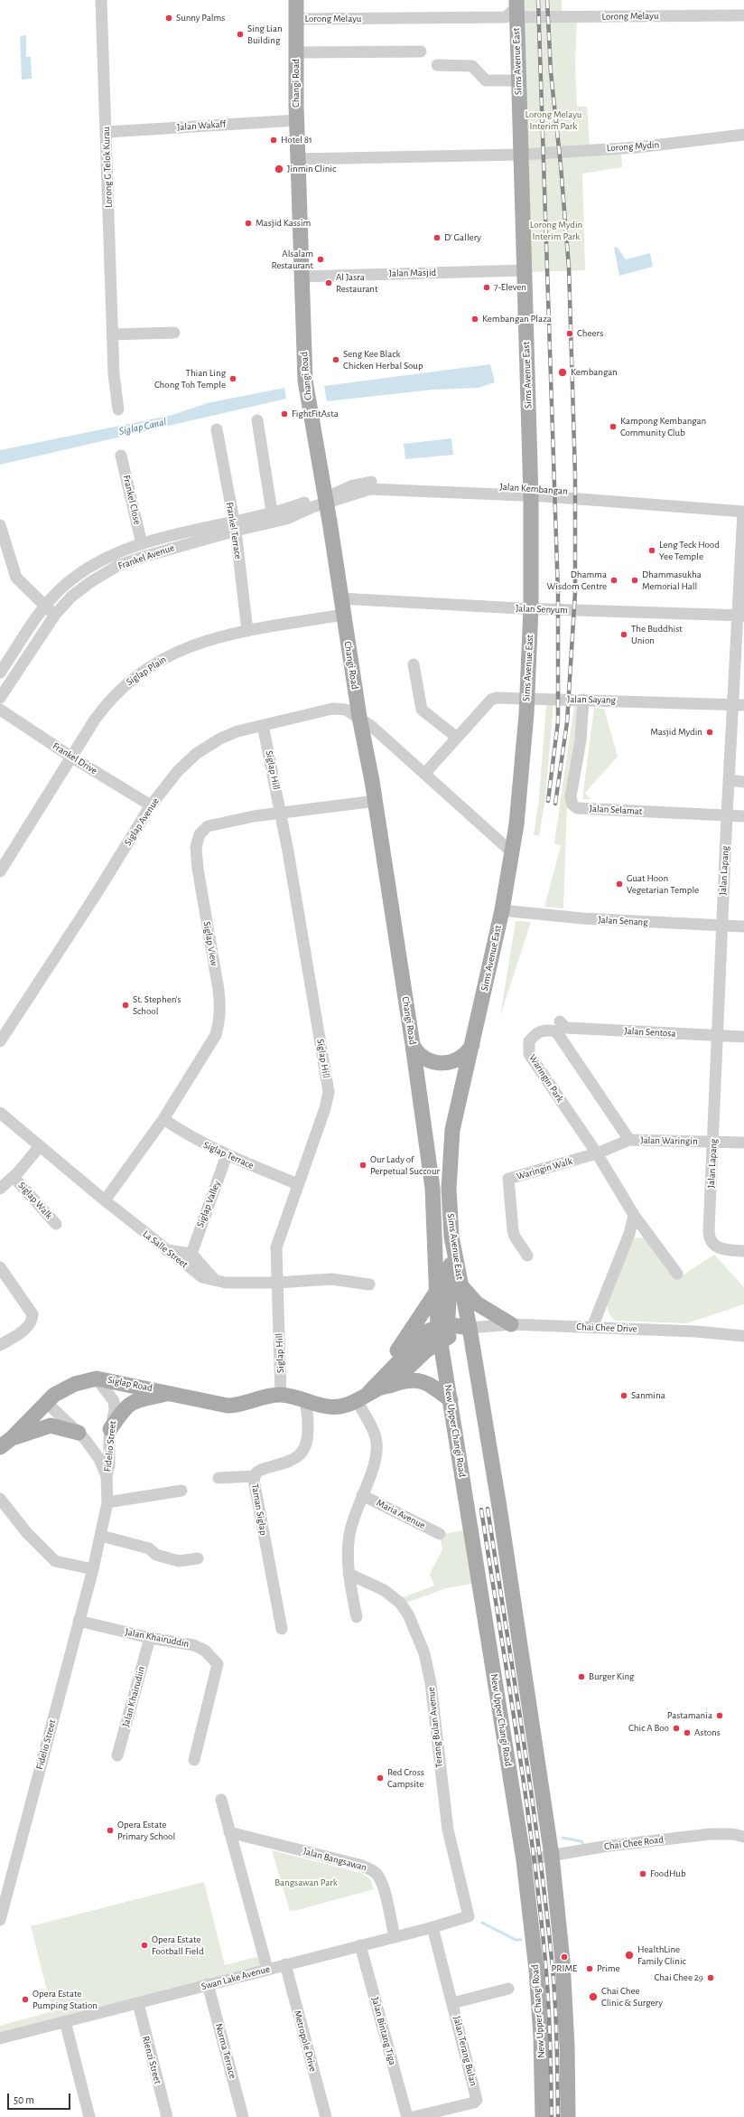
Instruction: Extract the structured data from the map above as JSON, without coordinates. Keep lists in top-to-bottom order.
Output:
{
  "streets": {
    "main road": [
      "Sims Avenue East",
      "Changi Road",
      "Siglap Road",
      "New Upper Changi Road"
    ],
    "street": [
      "Lorong Melayu",
      "Jalan Wakaff",
      "Lorong Mydin",
      "Lorong G Telok Kurau",
      "Jalan Masjid",
      "Jalan Kembangan",
      "Frankel Close",
      "Frankel Terrace",
      "Frankel Avenue",
      "Jalan Senyum",
      "Siglap Plain",
      "Jalan Sayang",
      "Frankel Drive",
      "Siglap Hill",
      "Jalan Selamat",
      "Siglap Avenue",
      "Jalan Lapang",
      "Jalan Senang",
      "Siglap View",
      "Jalan Sentosa",
      "Waringin Park",
      "Jalan Waringin",
      "Siglap Terrace",
      "Waringin Walk",
      "Siglap Walk",
      "Siglap Valley",
      "La Salle Street",
      "Chai Chee Drive",
      "Fidelio Street",
      "Taman Siglap",
      "Maria Avenue",
      "Jalan Khairuddin",
      "Jalan Khairudiin",
      "Terang Bulan Avenue",
      "Chai Chee Road",
      "Jalan Bangsawan",
      "Swan Lake Avenue",
      "Jalan Bintang Tiga",
      "Metropole Drive",
      "Norma Terrace",
      "Jalan Terang Bulan",
      "Rienzi Street"
    ]
  },
  "crossings": [
    ["Lorong Melayu", "Sims Avenue East"],
    ["Lorong Melayu", "Changi Road"],
    ["Sims Avenue East", "Lorong Mydin"],
    ["Sims Avenue East", "Jalan Masjid"],
    ["Sims Avenue East", "Jalan Kembangan"],
    ["Sims Avenue East", "Jalan Senyum"],
    ["Sims Avenue East", "Jalan Sayang"],
    ["Sims Avenue East", "Jalan Senang"],
    ["Sims Avenue East", "Chai Chee Drive"],
    ["Changi Road", "Jalan Wakaff"],
    ["Changi Road", "Lorong Mydin"],
    ["Changi Road", "Jalan Masjid"],
    ["Changi Road", "Jalan Kembangan"],
    ["Changi Road", "Frankel Avenue"],
    ["Changi Road", "Jalan Senyum"],
    ["Changi Road", "Siglap Plain"],
    ["Changi Road", "Siglap Avenue"],
    ["Changi Road", "Siglap View"],
    ["Changi Road", "Siglap Road"],
    ["Changi Road", "New Upper Changi Road"],
    ["Jalan Wakaff", "Lorong G Telok Kurau"],
    ["Jalan Kembangan", "Frankel Avenue"],
    ["Jalan Kembangan", "Jalan Lapang"],
    ["Frankel Close", "Frankel Avenue"],
    ["Frankel Terrace", "Frankel Avenue"],
    ["Frankel Terrace", "Siglap Plain"],
    ["Jalan Senyum", "Jalan Lapang"],
    ["Siglap Plain", "Frankel Drive"],
    ["Jalan Sayang", "Jalan Selamat"],
    ["Jalan Sayang", "Jalan Lapang"],
    ["Frankel Drive", "Siglap Avenue"],
    ["Siglap Hill", "Siglap Avenue"],
    ["Siglap Hill", "Siglap View"],
    ["Siglap Hill", "Siglap Terrace"],
    ["Siglap Hill", "La Salle Street"],
    ["Siglap Hill", "Siglap Road"],
    ["Jalan Selamat", "Jalan Lapang"],
    ["Jalan Lapang", "Jalan Senang"],
    ["Jalan Lapang", "Jalan Sentosa"],
    ["Jalan Lapang", "Jalan Waringin"],
    ["Siglap View", "Siglap Terrace"],
    ["Siglap View", "La Salle Street"],
    ["Jalan Sentosa", "Waringin Park"],
    ["Waringin Park", "Jalan Waringin"],
    ["Waringin Park", "Waringin Walk"],
    ["Jalan Waringin", "Waringin Walk"],
    ["Siglap Terrace", "Siglap Valley"],
    ["Siglap Walk", "La Salle Street"],
    ["Siglap Road", "New Upper Changi Road"],
    ["Siglap Road", "Fidelio Street"],
    ["Siglap Road", "Taman Siglap"],
    ["New Upper Changi Road", "Chai Chee Road"],
    ["Fidelio Street", "Jalan Khairuddin"],
    ["Jalan Khairuddin", "Jalan Khairudiin"],
    ["Terang Bulan Avenue", "Swan Lake Avenue"],
    ["Jalan Bangsawan", "Swan Lake Avenue"],
    ["Swan Lake Avenue", "Jalan Bintang Tiga"],
    ["Swan Lake Avenue", "Metropole Drive"],
    ["Swan Lake Avenue", "Norma Terrace"],
    ["Swan Lake Avenue", "Jalan Terang Bulan"],
    ["Swan Lake Avenue", "Rienzi Street"]
  ],
  "water": ["Siglap Canal"],
  "parks": ["Lorong Melayu Interim Park", "Lorong Mydin Interim Park", "Bangsawan Park"],
  "places": [
    "Sunny Palms",
    "Sing Lian Building",
    "Hotel 81",
    "Jinmin Clinic",
    "Masjid Kassim",
    "D' Gallery",
    "Alsalam Restaurant",
    "Al Jasra Restaurant",
    "7-Eleven",
    "Kembangan Plaza",
    "Cheers",
    "Seng Kee Black Chicken Herbal Soup",
    "Kembangan",
    "Thian Ling Chong Toh Temple",
    "FightFitAsta",
    "Kampong Kembangan Community Club",
    "Leng Teck Hood Yee Temple",
    "Dhamma Wisdom Centre",
    "Dhammasukha Memorial Hall",
    "The Buddhist Union",
    "Masjid Mydin",
    "Guat Hoon Vegetarian Temple",
    "St. Stephen's School",
    "Our Lady of Perpetual Succour",
    "Sanmina",
    "Burger King",
    "Pastamania",
    "Chic A Boo",
    "Astons",
    "Red Cross Campsite",
    "Opera Estate Primary School",
    "FoodHub",
    "Opera Estate Football Field",
    "HealthLine Family Clinic",
    "PRIME",
    "Prime",
    "Chai Chee 29",
    "Chai Chee Clinic & Surgery",
    "Opera Estate Pumping Station"
  ],
  "scale_bar": "50 m"
}
